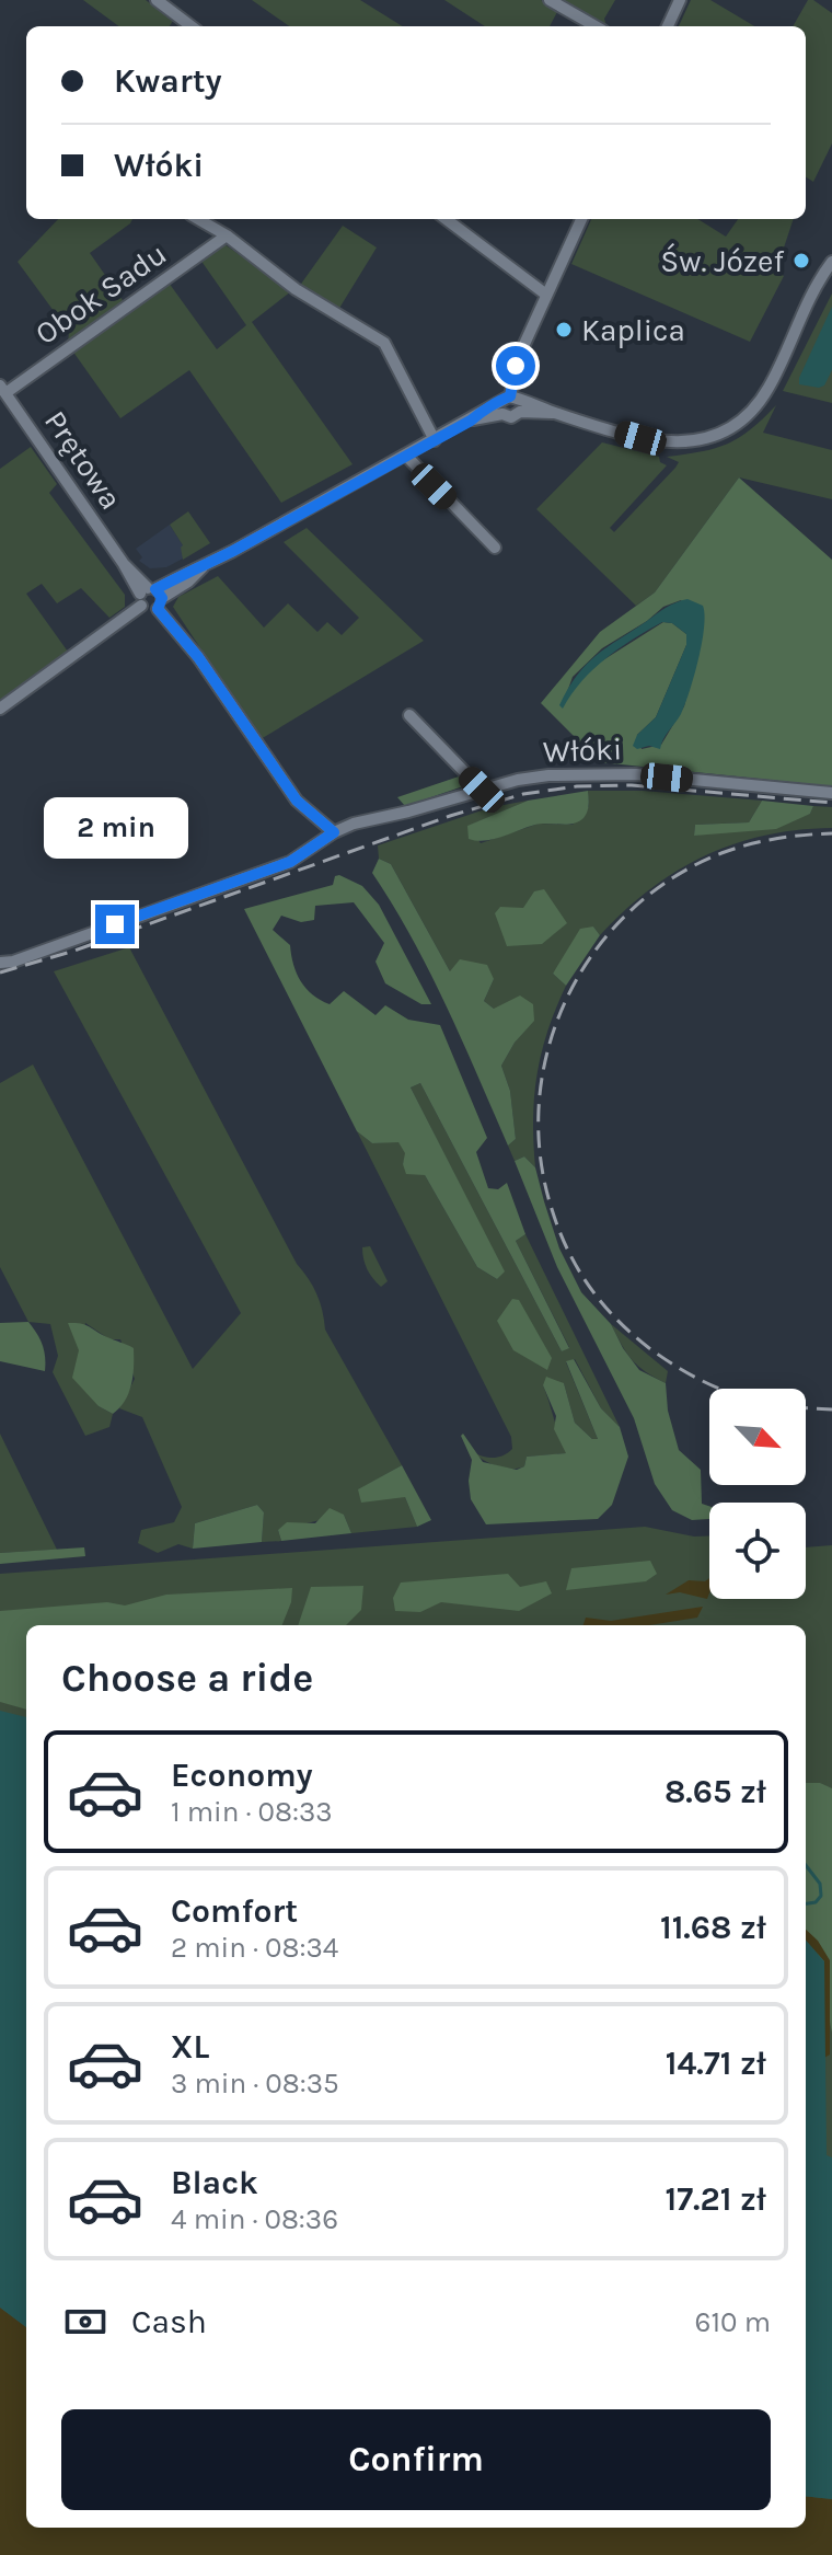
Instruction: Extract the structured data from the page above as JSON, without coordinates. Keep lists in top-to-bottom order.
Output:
{
  "streets": {
    "street": ["Obok Sadu", "Prętowa", "Włóki"]
  },
  "crossings": [
    ["Obok Sadu", "Prętowa"],
    ["Prętowa", "Włóki"]
  ],
  "places": ["Św. Józef", "Kaplica"],
  "north": "bottom right",
  "page": {
    "banner": ["Kwarty", "Włóki"],
    "bubble": "2 min",
    "heading": "Choose a ride",
    "list": [
      {
        "name": "Economy",
        "note": "1 min · 08:33",
        "value": "8.65 zł"
      },
      {
        "name": "Comfort",
        "note": "2 min · 08:34",
        "value": "11.68 zł"
      },
      {
        "name": "XL",
        "note": "3 min · 08:35",
        "value": "14.71 zł"
      },
      {
        "name": "Black",
        "note": "4 min · 08:36",
        "value": "17.21 zł"
      }
    ],
    "pay": ["Cash", "610 m"],
    "buttons": "Confirm"
  }
}
